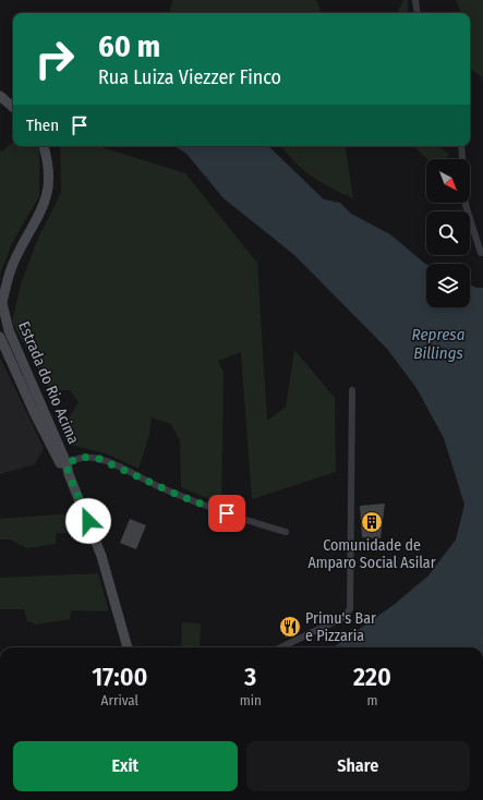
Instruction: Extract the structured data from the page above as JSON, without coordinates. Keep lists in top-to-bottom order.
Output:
{
  "streets": {
    "main road": ["Estrada do Rio Acima"]
  },
  "water": ["Represa Billings"],
  "places": {
    "building": ["Comunidade de Amparo Social Asilar"],
    "restaurant": ["Primu's Bar e Pizzaria"]
  },
  "north": "bottom right",
  "page": {
    "turn": ["60 m", "Rua Luiza Viezzer Finco"],
    "then": "Then",
    "eta": [
      "17:00",
      "Arrival",
      "3",
      "min",
      "220",
      "m"
    ],
    "buttons": ["Exit", "Share"]
  }
}
